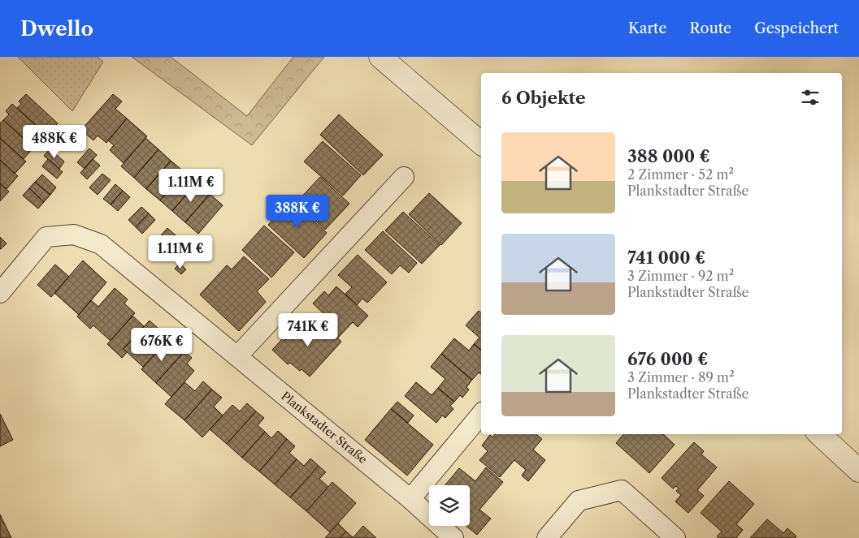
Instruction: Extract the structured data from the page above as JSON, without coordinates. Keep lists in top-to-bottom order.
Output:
{
  "streets": {
    "street": ["Plankstadter Straße"]
  },
  "page": {
    "header": "Dwello",
    "nav": ["Karte", "Route", "Gespeichert"],
    "heading": "6 Objekte",
    "list": [
      {
        "name": "388 000 €",
        "note": "2 Zimmer · 52 m² · Plankstadter Straße"
      },
      {
        "name": "741 000 €",
        "note": "3 Zimmer · 92 m² · Plankstadter Straße"
      },
      {
        "name": "676 000 €",
        "note": "3 Zimmer · 89 m² · Plankstadter Straße"
      }
    ],
    "price": [
      "488K €",
      "1.11M €",
      "388K €",
      "1.11M €",
      "741K €",
      "676K €"
    ]
  }
}
